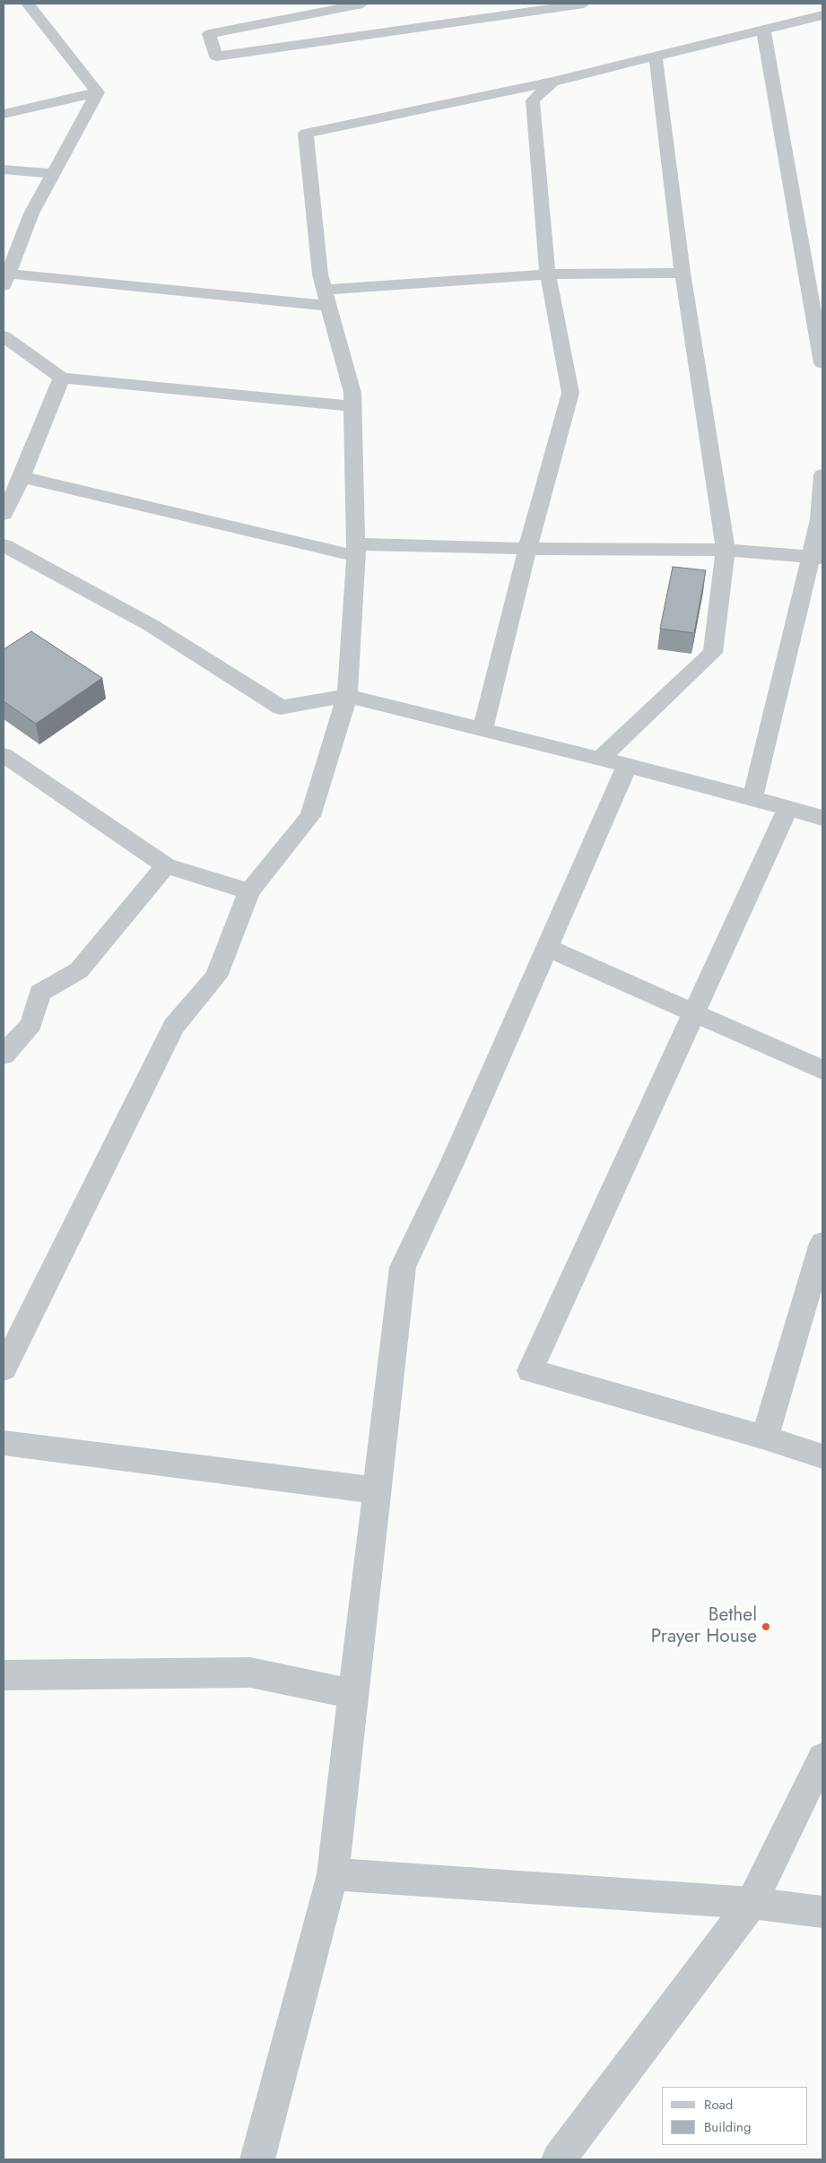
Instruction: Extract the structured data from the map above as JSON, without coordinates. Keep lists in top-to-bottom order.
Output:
{
  "places": ["Bethel Prayer House"],
  "legend": ["Road", "Building"]
}
